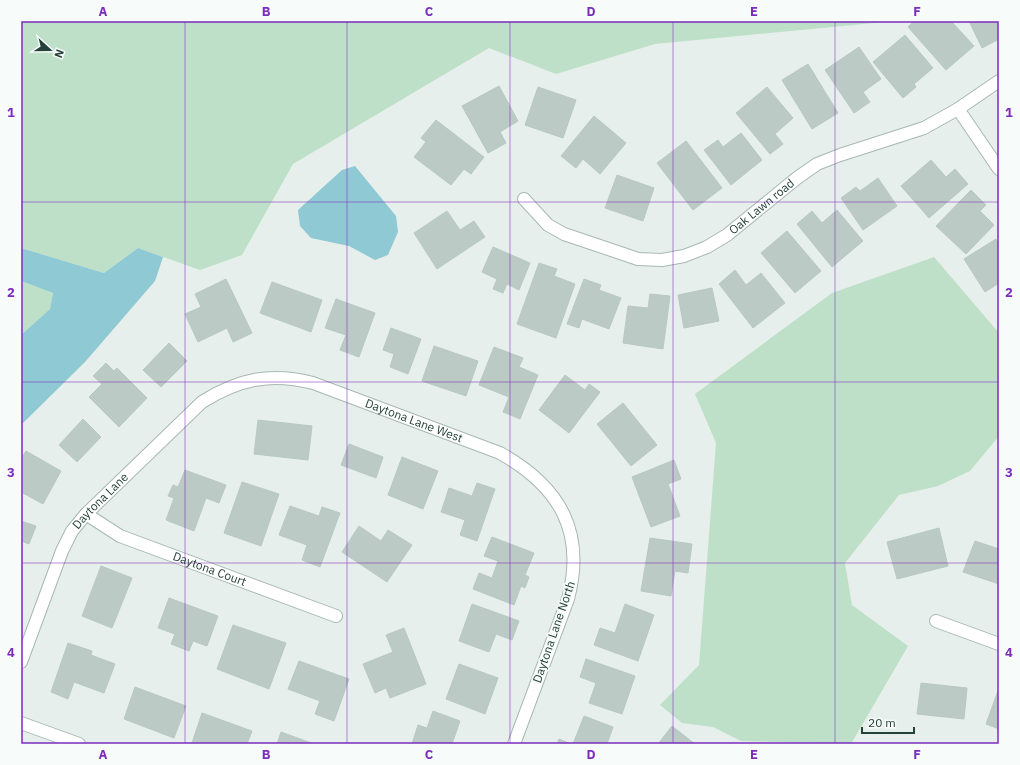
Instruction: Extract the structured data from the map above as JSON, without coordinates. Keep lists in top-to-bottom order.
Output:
{
  "streets": {
    "street": [
      "Oak Lawn road",
      "Daytona Lane West",
      "Daytona Lane",
      "Daytona Court",
      "Daytona Lane North"
    ]
  },
  "crossings": [
    ["Daytona Lane West", "Daytona Lane"],
    ["Daytona Lane West", "Daytona Lane North"],
    ["Daytona Lane", "Daytona Court"]
  ],
  "scale_bar": "20 m",
  "north": "right",
  "grid": {
    "columns": [
      "A",
      "B",
      "C",
      "D",
      "E",
      "F"
    ],
    "rows": [
      "1",
      "2",
      "3",
      "4"
    ]
  }
}
